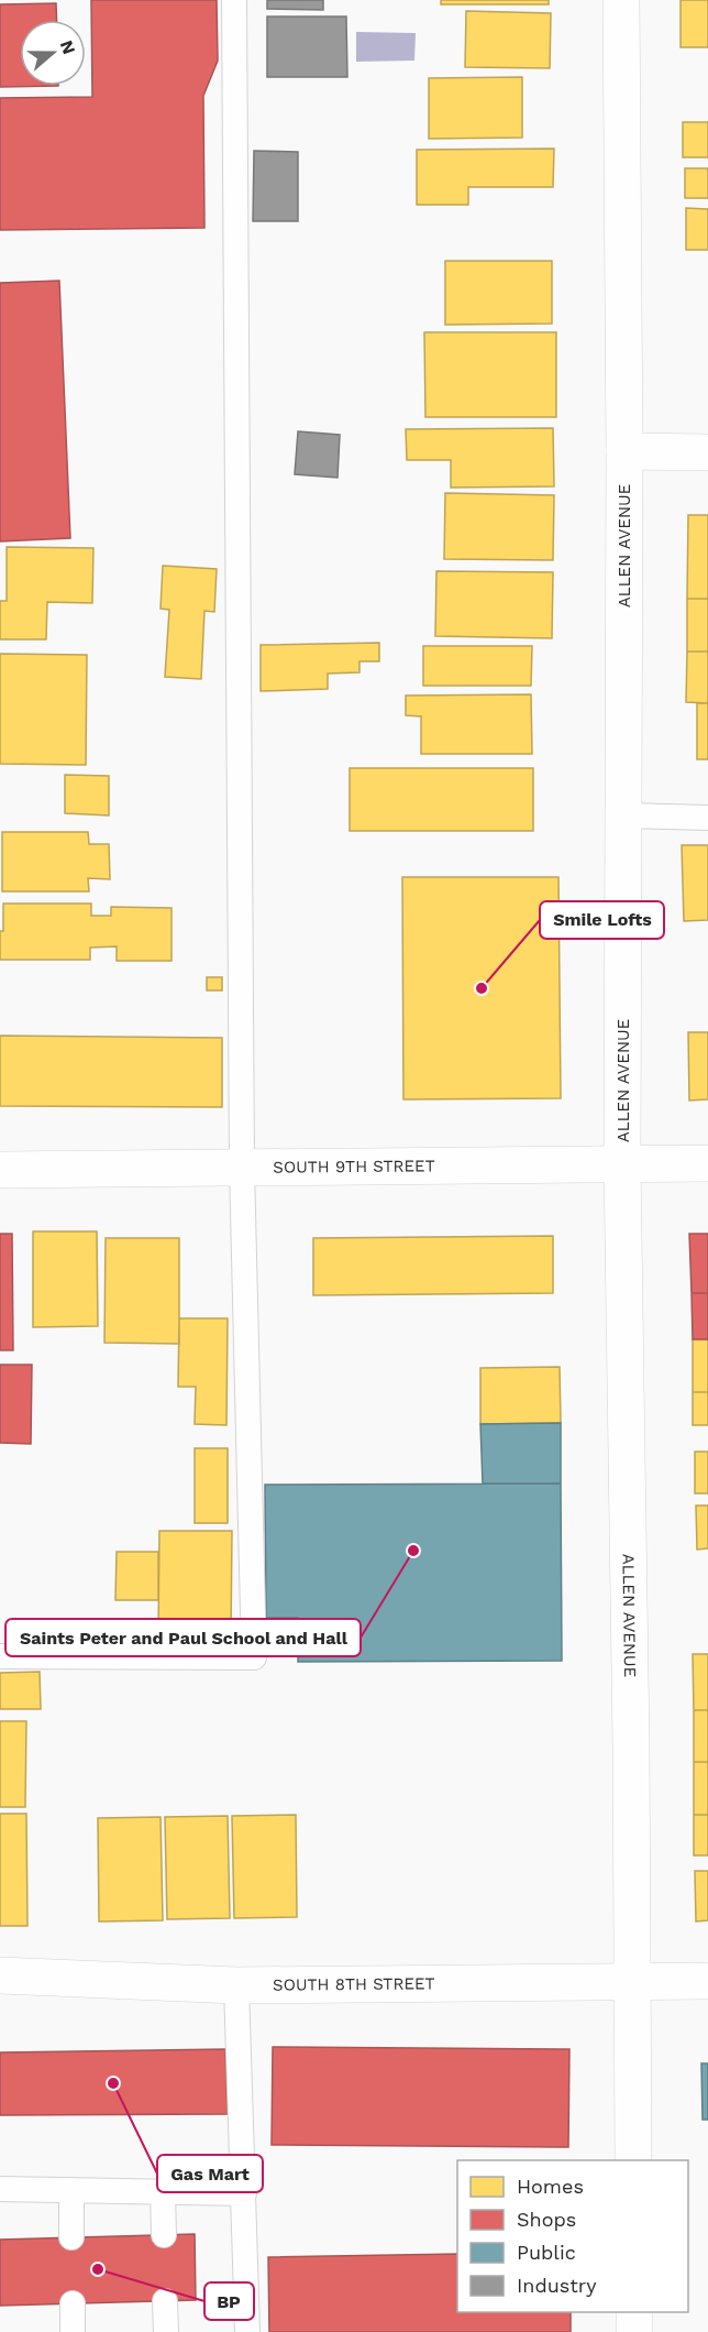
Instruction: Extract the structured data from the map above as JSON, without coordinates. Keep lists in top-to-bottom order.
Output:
{
  "streets": {
    "street": ["ALLEN AVENUE", "SOUTH 9TH STREET", "SOUTH 8TH STREET"]
  },
  "crossings": [
    ["ALLEN AVENUE", "SOUTH 9TH STREET"],
    ["ALLEN AVENUE", "SOUTH 8TH STREET"]
  ],
  "places": [
    "Smile Lofts",
    "Saints Peter and Paul School and Hall",
    "Gas Mart",
    "BP"
  ],
  "legend": [
    "Homes",
    "Shops",
    "Public",
    "Industry"
  ],
  "north": "right"
}
